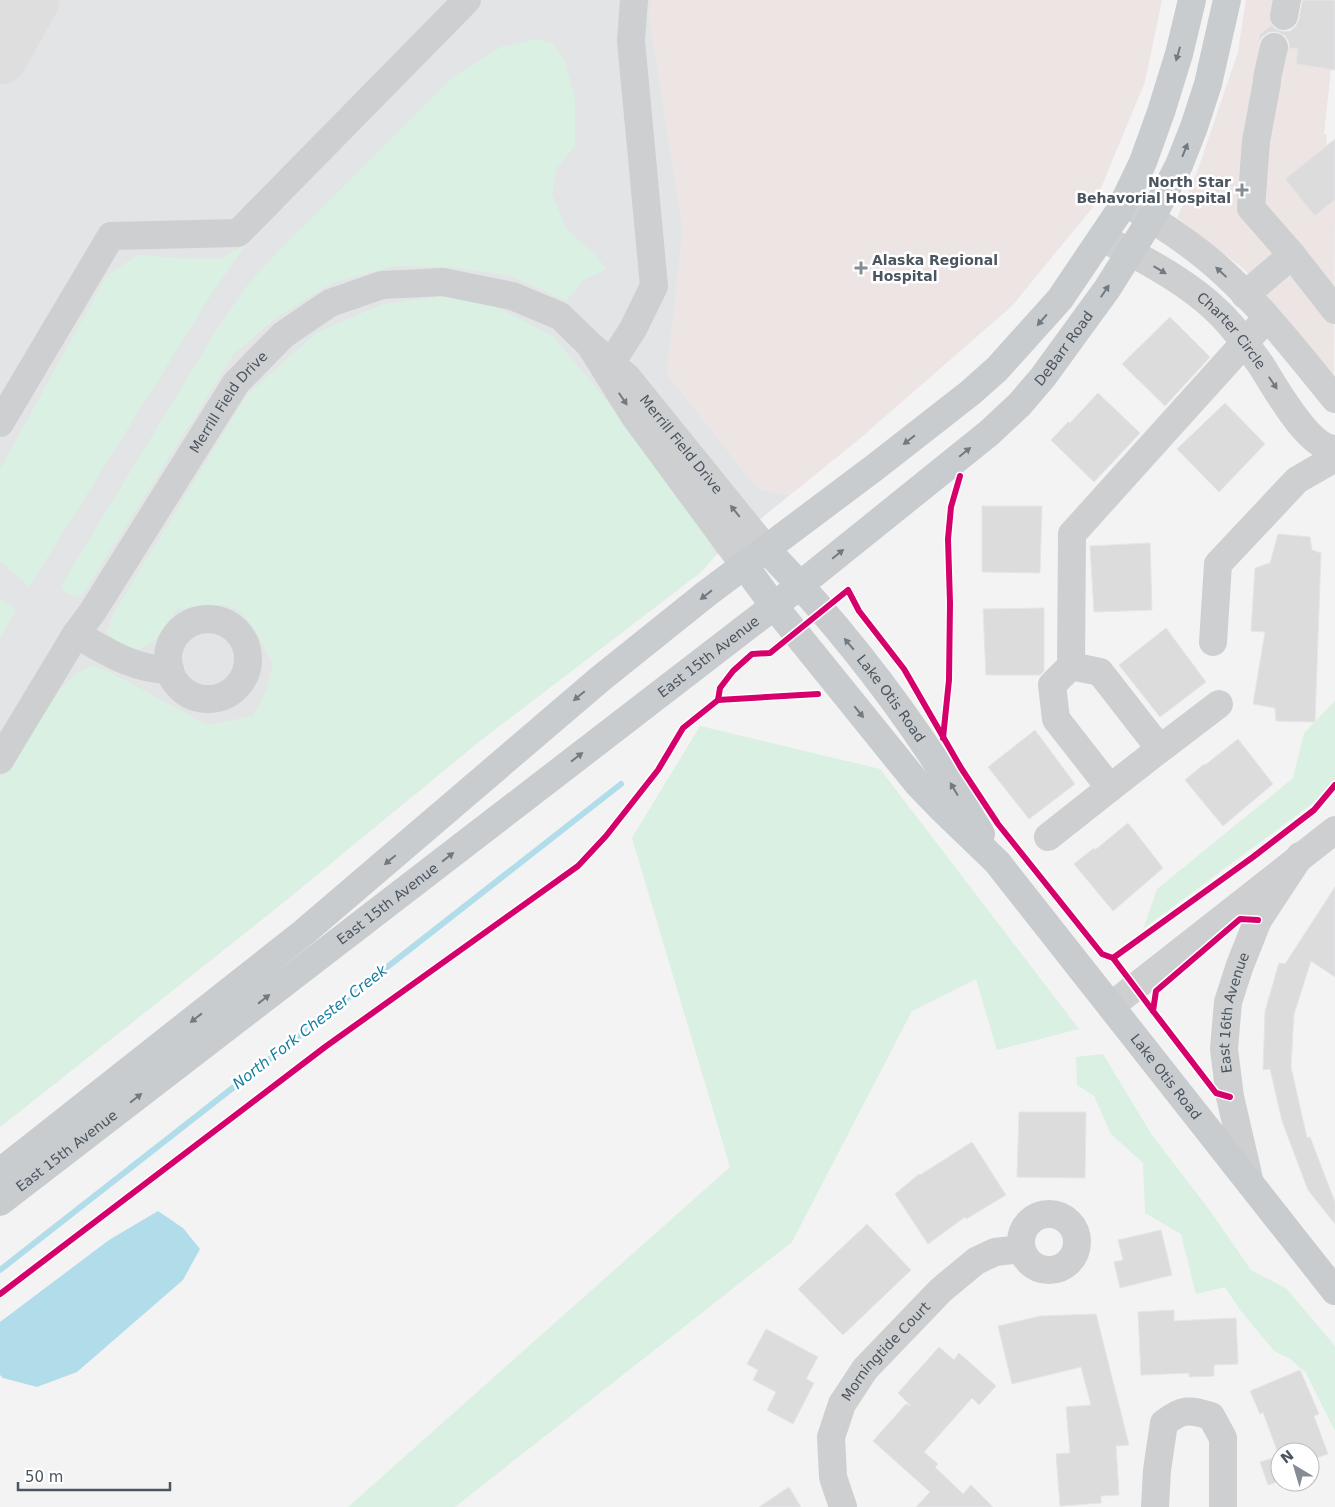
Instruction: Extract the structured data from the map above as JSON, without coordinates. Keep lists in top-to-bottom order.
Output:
{
  "streets": {
    "main road": ["DeBarr Road", "East 15th Avenue", "Lake Otis Road"],
    "street": [
      "Charter Circle",
      "Merrill Field Drive",
      "East 16th Avenue",
      "Morningtide Court"
    ]
  },
  "crossings": [
    ["Charter Circle", "DeBarr Road"],
    ["DeBarr Road", "East 15th Avenue"],
    ["DeBarr Road", "Lake Otis Road"],
    ["Merrill Field Drive", "East 15th Avenue"],
    ["Merrill Field Drive", "Lake Otis Road"],
    ["East 15th Avenue", "Lake Otis Road"],
    ["Lake Otis Road", "East 16th Avenue"]
  ],
  "water": ["North Fork Chester Creek"],
  "places": {
    "health": ["North Star Behavorial Hospital", "Alaska Regional Hospital"]
  },
  "scale_bar": "50 m",
  "north": "top left"
}
